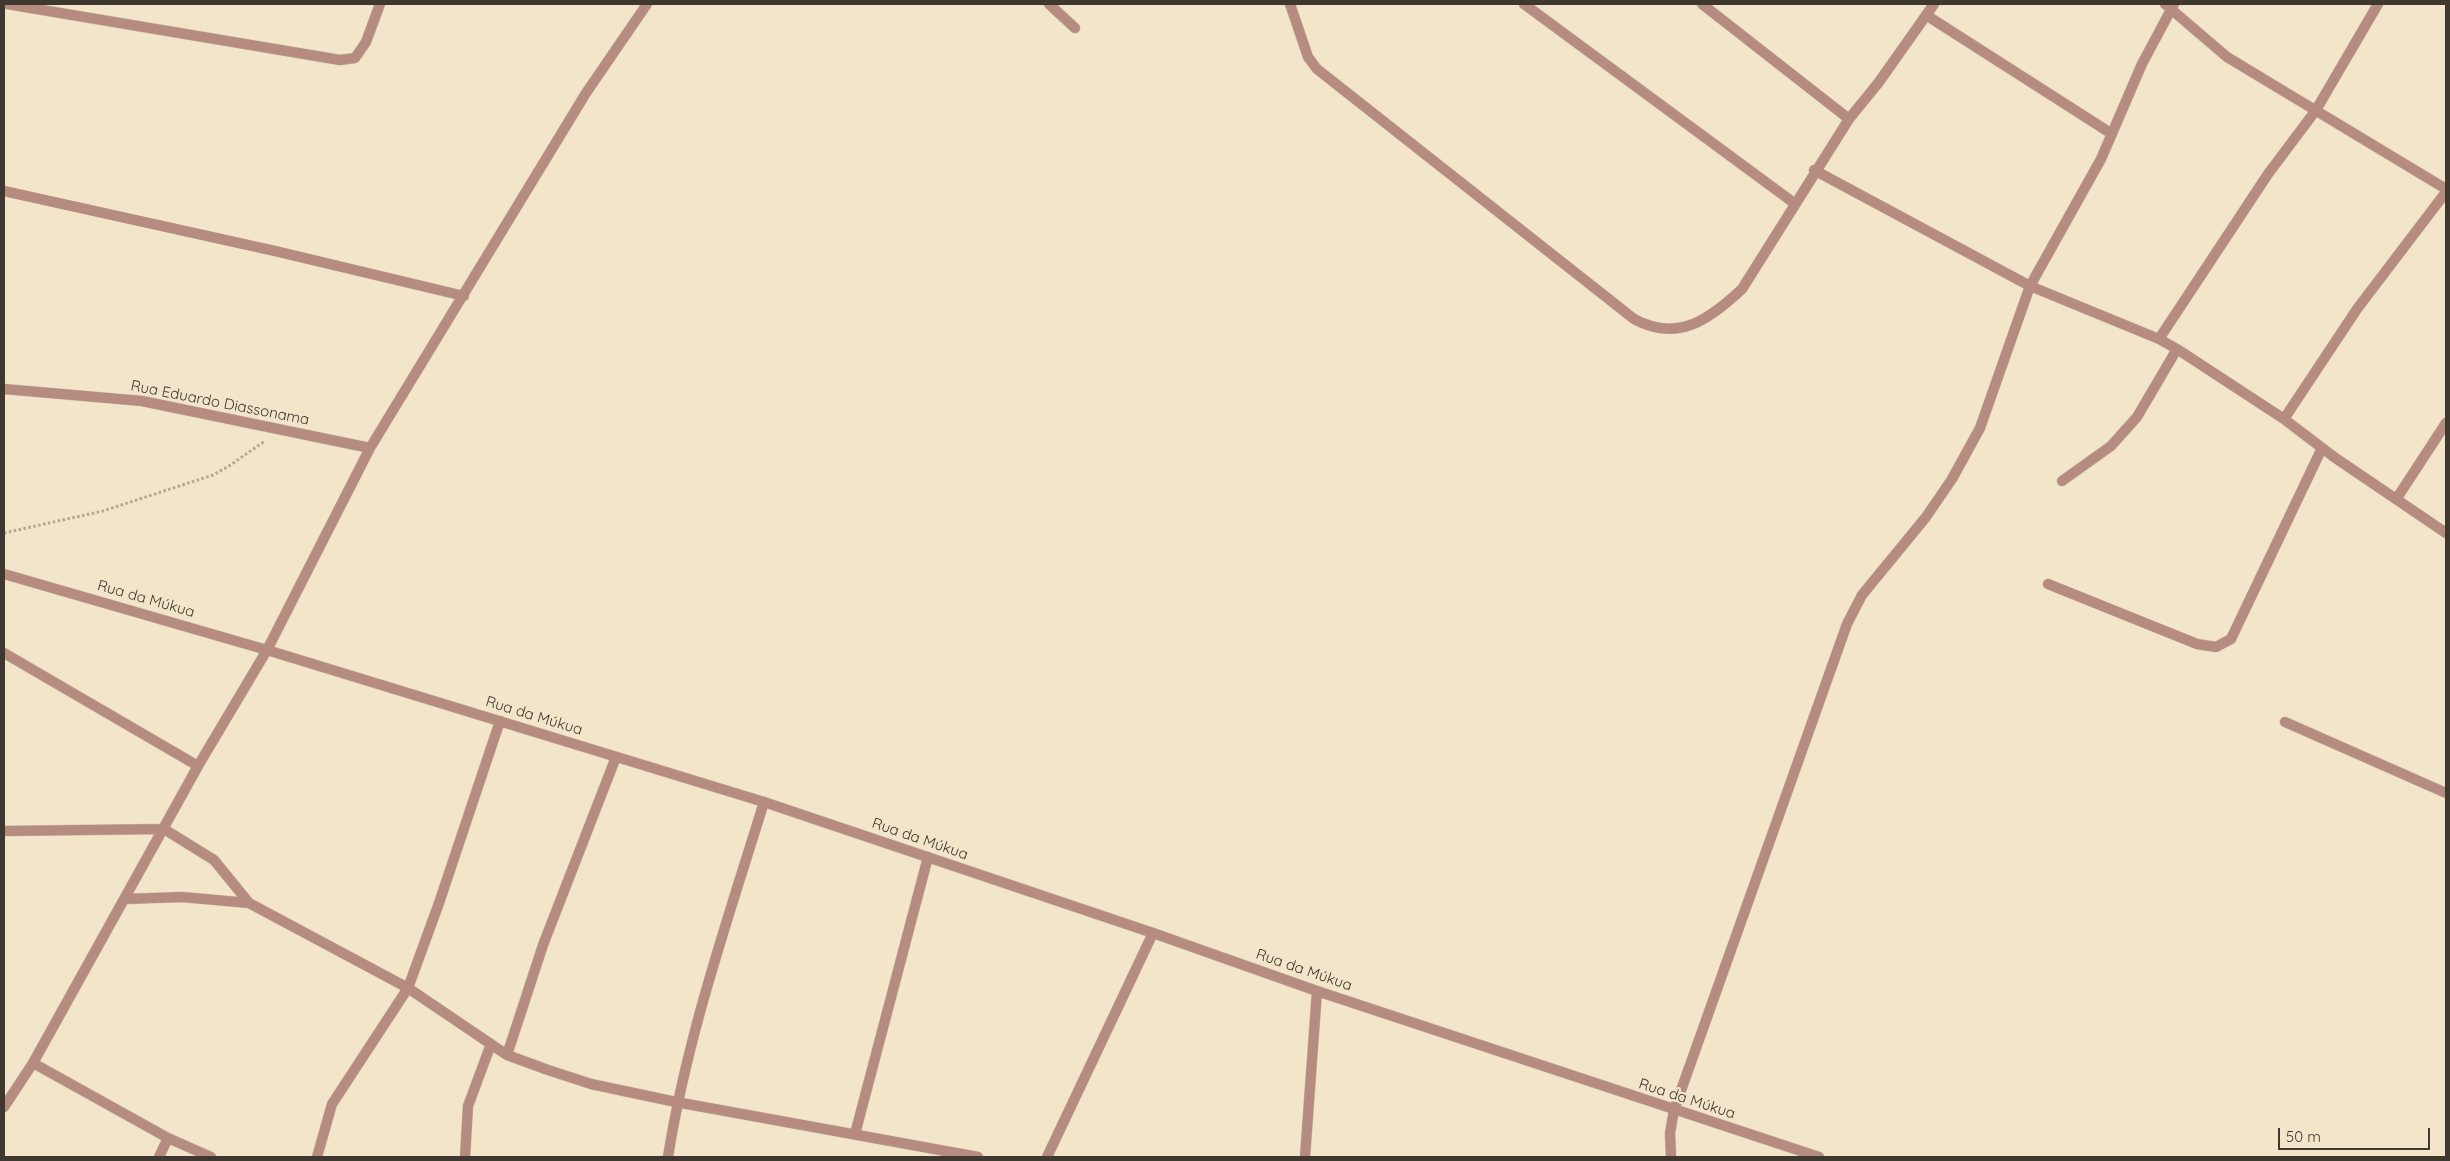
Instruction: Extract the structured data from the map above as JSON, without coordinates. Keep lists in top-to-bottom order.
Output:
{
  "streets": {
    "street": ["Rua Eduardo Diassonama", "Rua da Múkua"]
  },
  "scale_bar": "50 m"
}
